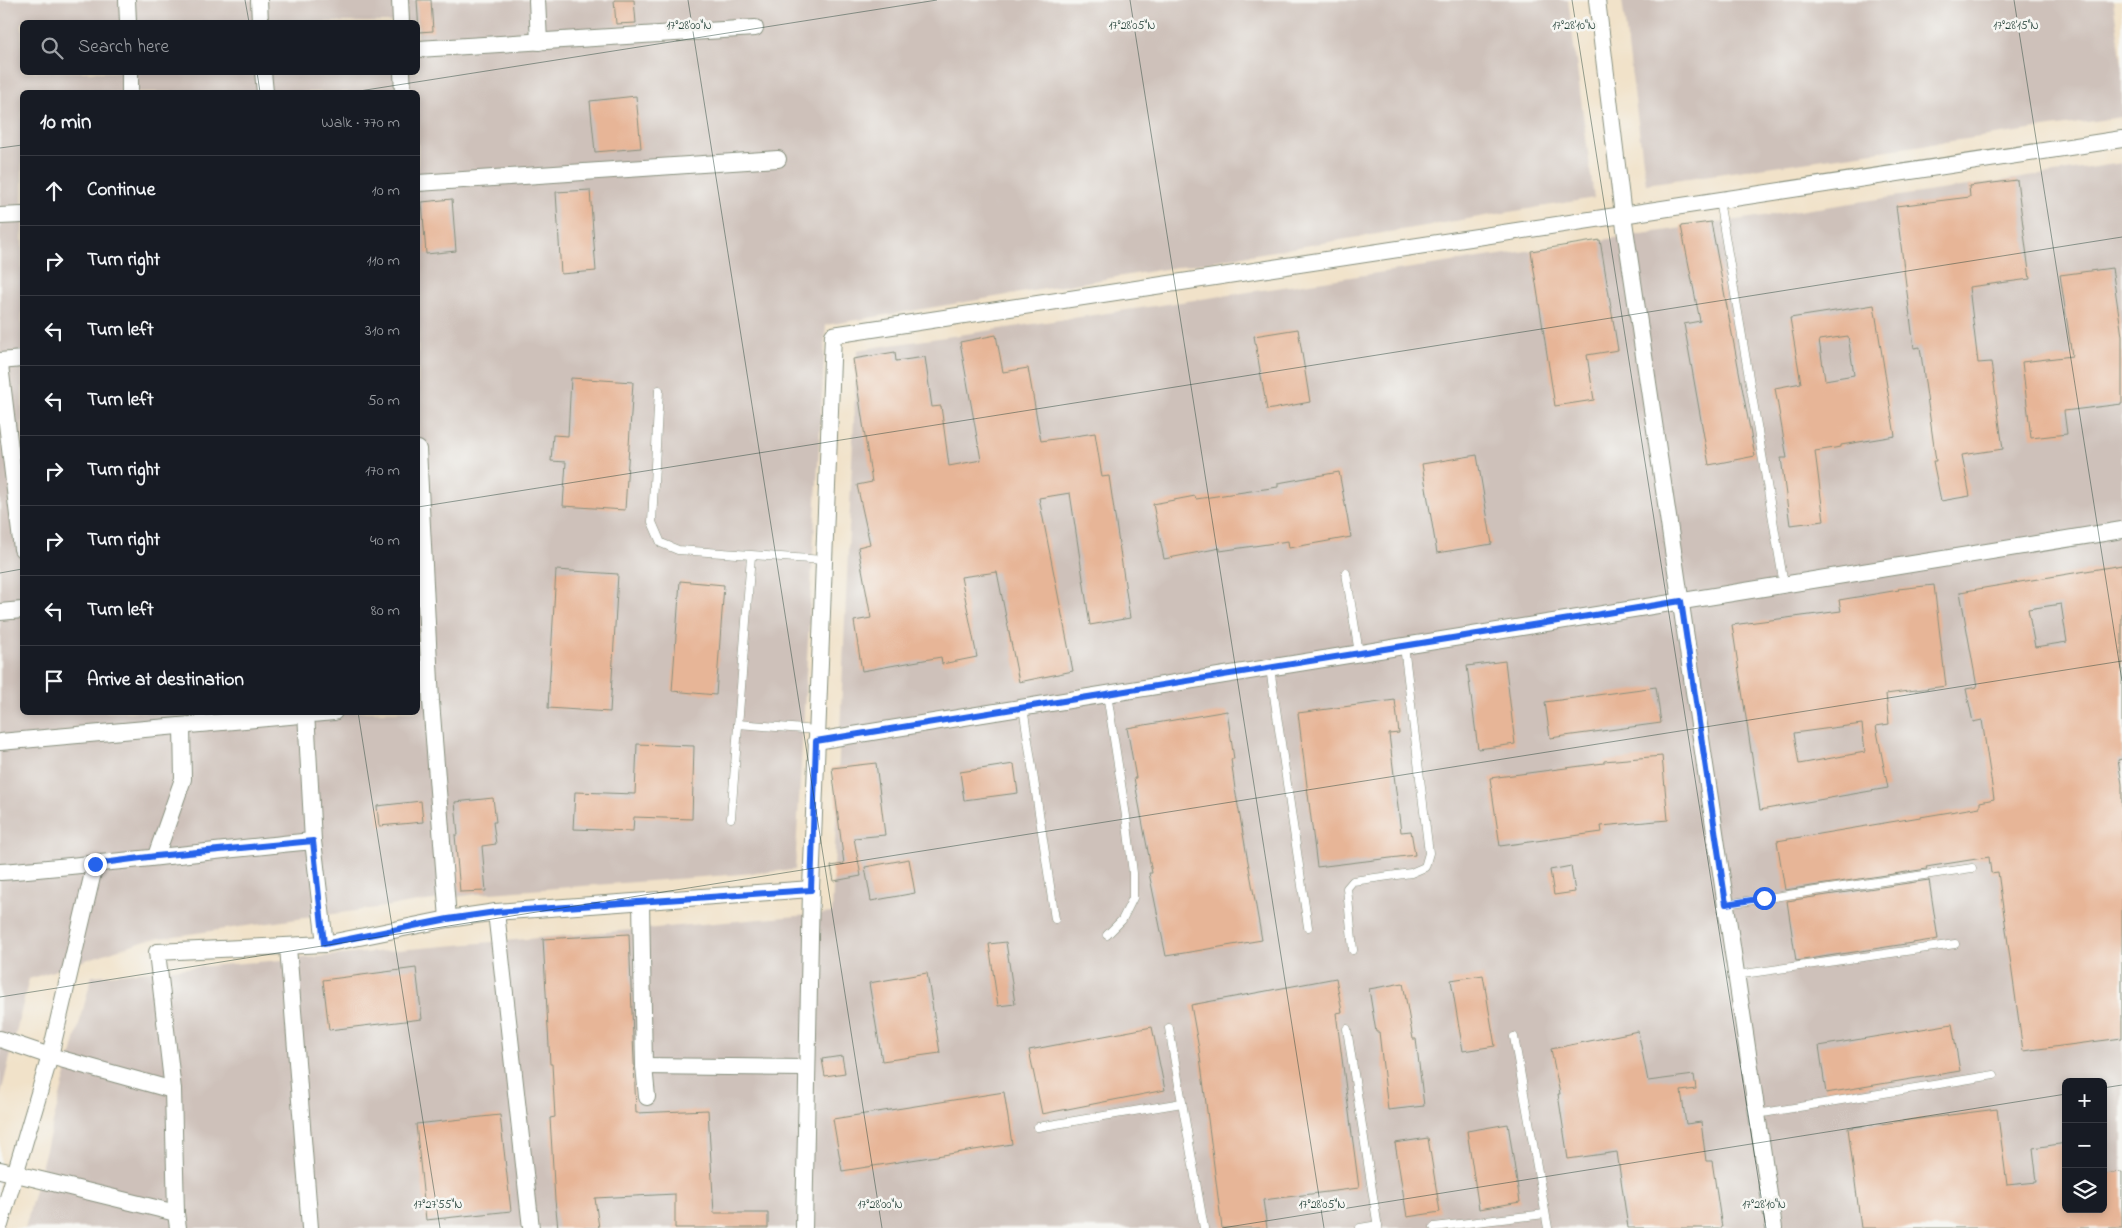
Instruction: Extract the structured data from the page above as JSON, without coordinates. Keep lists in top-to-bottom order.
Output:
{
  "page": {
    "search": "Search here",
    "heading": ["10 min", "Walk · 770 m"],
    "list": [
      ["Continue", "10 m"],
      ["Turn right", "110 m"],
      ["Turn left", "310 m"],
      ["Turn left", "50 m"],
      ["Turn right", "170 m"],
      ["Turn right", "40 m"],
      ["Turn left", "80 m"],
      "Arrive at destination"
    ],
    "map_buttons": ["+", "−"]
  },
  "coordinates": [
    "17°28'00\"N",
    "17°28'05\"N",
    "17°28'10\"N",
    "17°28'15\"N",
    "17°27'55\"N"
  ]
}
